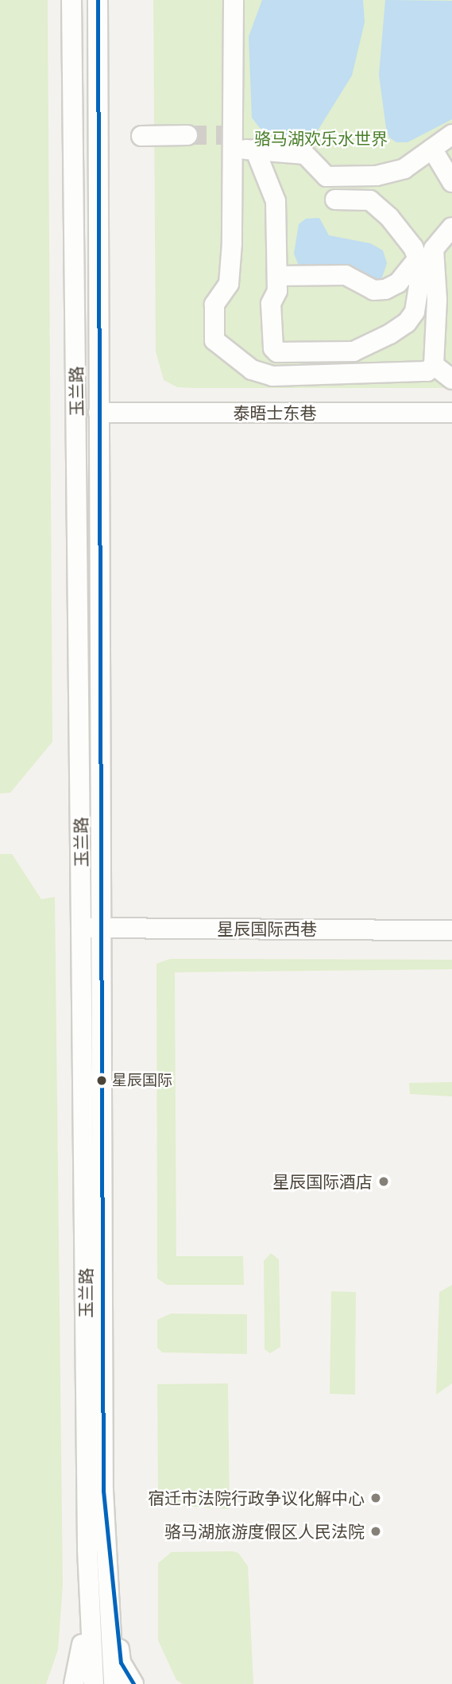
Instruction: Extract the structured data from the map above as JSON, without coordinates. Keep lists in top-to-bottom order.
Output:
{
  "streets": {
    "street": ["玉兰路", "泰晤士东巷", "星辰国际西巷"]
  },
  "crossings": [
    ["玉兰路", "泰晤士东巷"],
    ["玉兰路", "星辰国际西巷"]
  ],
  "parks": ["骆马湖欢乐水世界"],
  "places": [
    "星辰国际",
    "星辰国际酒店",
    "宿迁市法院行政争议化解中心",
    "骆马湖旅游度假区人民法院"
  ]
}
